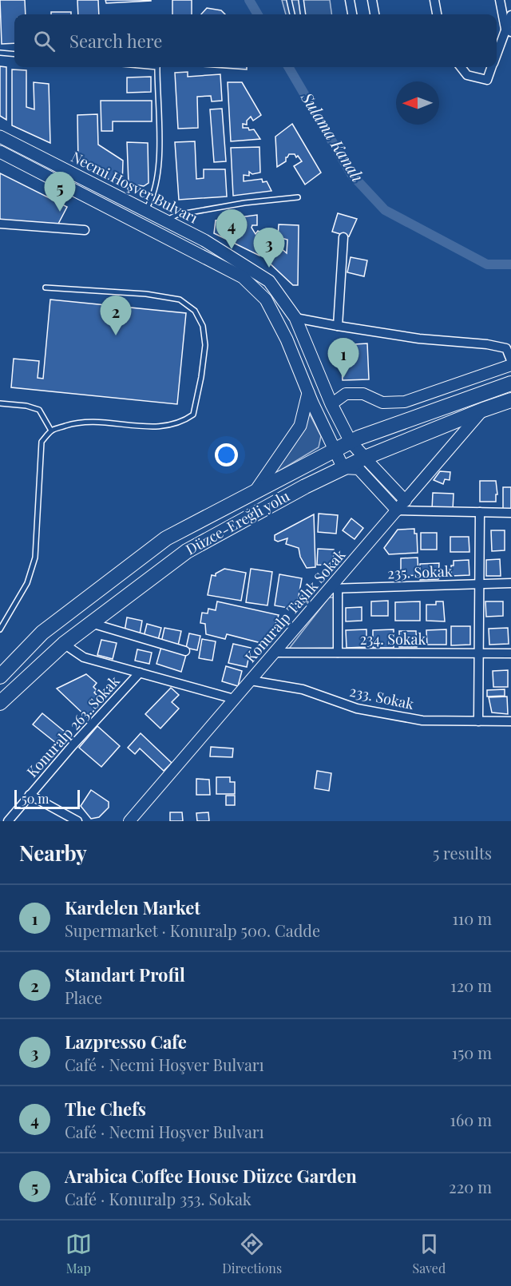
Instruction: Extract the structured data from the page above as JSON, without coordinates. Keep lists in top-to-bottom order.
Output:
{
  "streets": {
    "highway": ["Düzce-Ereğli yolu"],
    "main road": ["Necmi Hoşver Bulvarı"],
    "street": [
      "235. Sokak",
      "Konuralp Taşlık Sokak",
      "234. Sokak",
      "233. Sokak",
      "Konuralp 263. Sokak"
    ]
  },
  "crossings": [
    ["Necmi Hoşver Bulvarı", "Düzce-Ereğli yolu"],
    ["Düzce-Ereğli yolu", "Konuralp Taşlık Sokak"],
    ["Düzce-Ereğli yolu", "Konuralp 263. Sokak"],
    ["235. Sokak", "Konuralp Taşlık Sokak"],
    ["Konuralp Taşlık Sokak", "234. Sokak"],
    ["Konuralp Taşlık Sokak", "233. Sokak"],
    ["Konuralp Taşlık Sokak", "Konuralp 263. Sokak"]
  ],
  "water": ["Sulama Kanalı"],
  "scale_bar": "50 m",
  "north": "left",
  "page": {
    "search": "Search here",
    "pins": [
      "5",
      "4",
      "3",
      "2",
      "1"
    ],
    "scale": "50 m",
    "heading": ["Nearby", "5 results"],
    "list": [
      {
        "mark": "1",
        "name": "Kardelen Market",
        "note": "Supermarket · Konuralp 500. Cadde",
        "value": "110 m"
      },
      {
        "mark": "2",
        "name": "Standart Profil",
        "note": "Place",
        "value": "120 m"
      },
      {
        "mark": "3",
        "name": "Lazpresso Cafe",
        "note": "Café · Necmi Hoşver Bulvarı",
        "value": "150 m"
      },
      {
        "mark": "4",
        "name": "The Chefs",
        "note": "Café · Necmi Hoşver Bulvarı",
        "value": "160 m"
      },
      {
        "mark": "5",
        "name": "Arabica Coffee House Düzce Garden",
        "note": "Café · Konuralp 353. Sokak",
        "value": "220 m"
      }
    ],
    "nav": ["Map", "Directions", "Saved"]
  }
}
